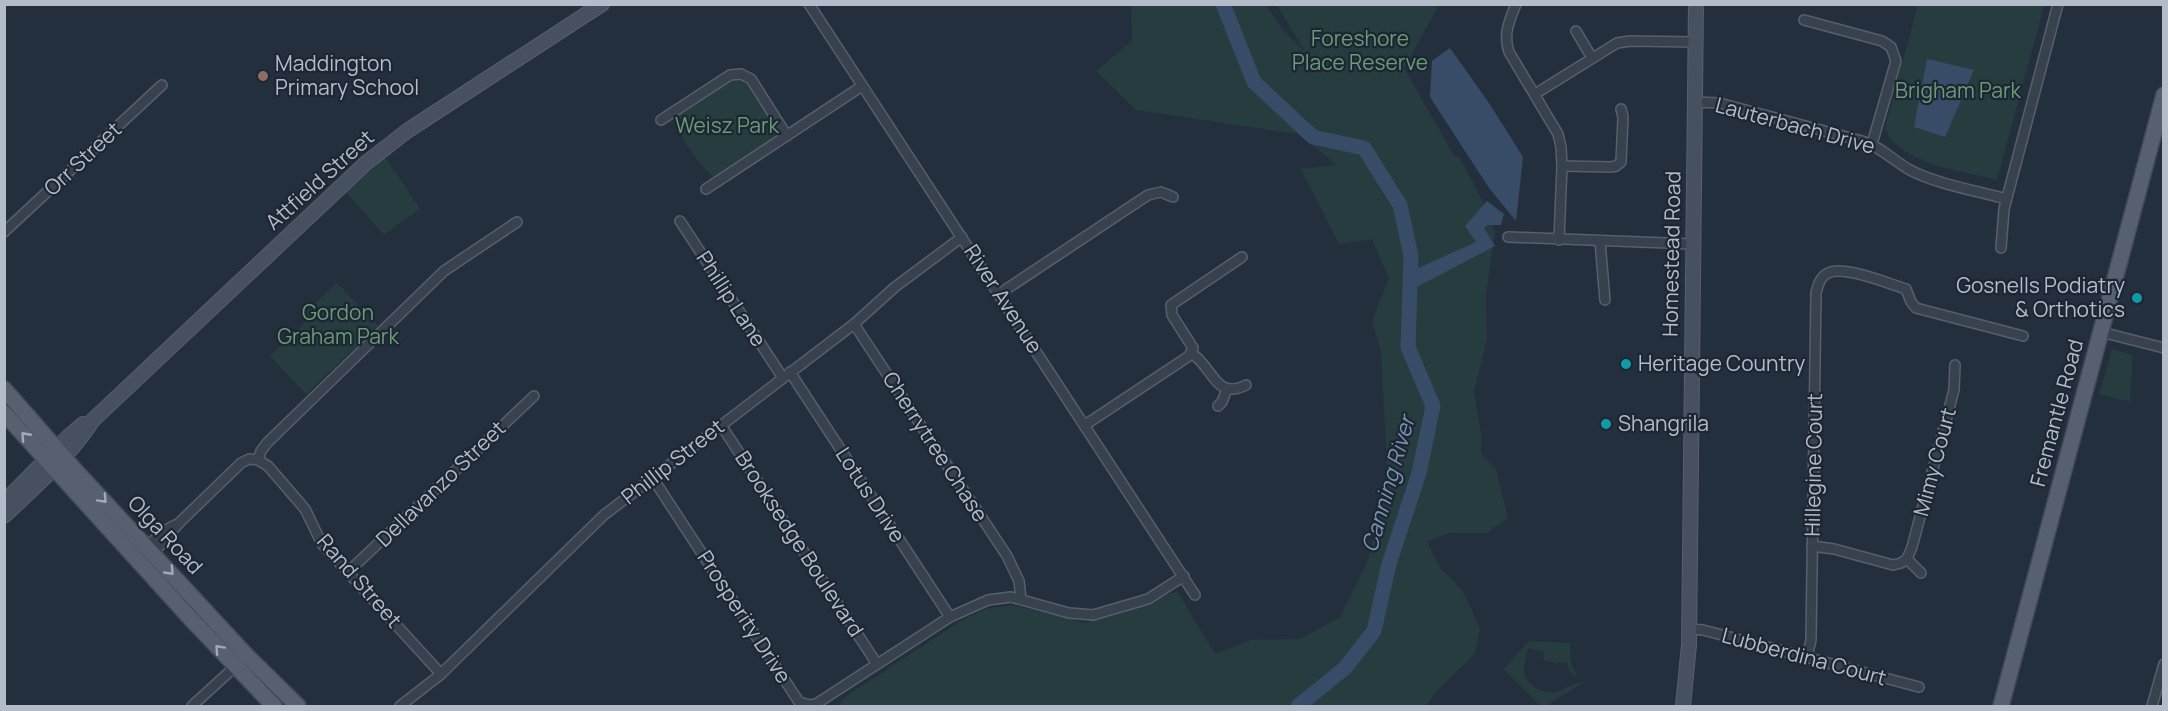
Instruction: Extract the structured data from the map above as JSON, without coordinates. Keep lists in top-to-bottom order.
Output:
{
  "streets": {
    "main road": ["Fremantle Road", "Olga Road"],
    "street": [
      "Lauterbach Drive",
      "Orr Street",
      "Attfield Street",
      "Homestead Road",
      "Phillip Lane",
      "River Avenue",
      "Cherrytree Chase",
      "Phillip Street",
      "Mimy Court",
      "Hillegine Court",
      "Dellavanzo Street",
      "Lotus Drive",
      "Brooksedge Boulevard",
      "Rand Street",
      "Prosperity Drive",
      "Lubberdina Court"
    ]
  },
  "crossings": [
    ["Lauterbach Drive", "Homestead Road"],
    ["Attfield Street", "Olga Road"],
    ["Homestead Road", "Lubberdina Court"],
    ["Phillip Lane", "Phillip Street"],
    ["Phillip Lane", "Lotus Drive"],
    ["River Avenue", "Phillip Street"],
    ["River Avenue", "Prosperity Drive"],
    ["Cherrytree Chase", "Phillip Street"],
    ["Cherrytree Chase", "Prosperity Drive"],
    ["Phillip Street", "Lotus Drive"],
    ["Phillip Street", "Brooksedge Boulevard"],
    ["Phillip Street", "Rand Street"],
    ["Phillip Street", "Prosperity Drive"],
    ["Hillegine Court", "Lubberdina Court"],
    ["Dellavanzo Street", "Rand Street"],
    ["Lotus Drive", "Prosperity Drive"],
    ["Brooksedge Boulevard", "Prosperity Drive"]
  ],
  "water": ["Canning River"],
  "parks": [
    "Foreshore Place Reserve",
    "Brigham Park",
    "Weisz Park",
    "Gordon Graham Park"
  ],
  "places": [
    "Maddington Primary School",
    "Gosnells Podiatry & Orthotics",
    "Heritage Country",
    "Shangrila"
  ]
}
